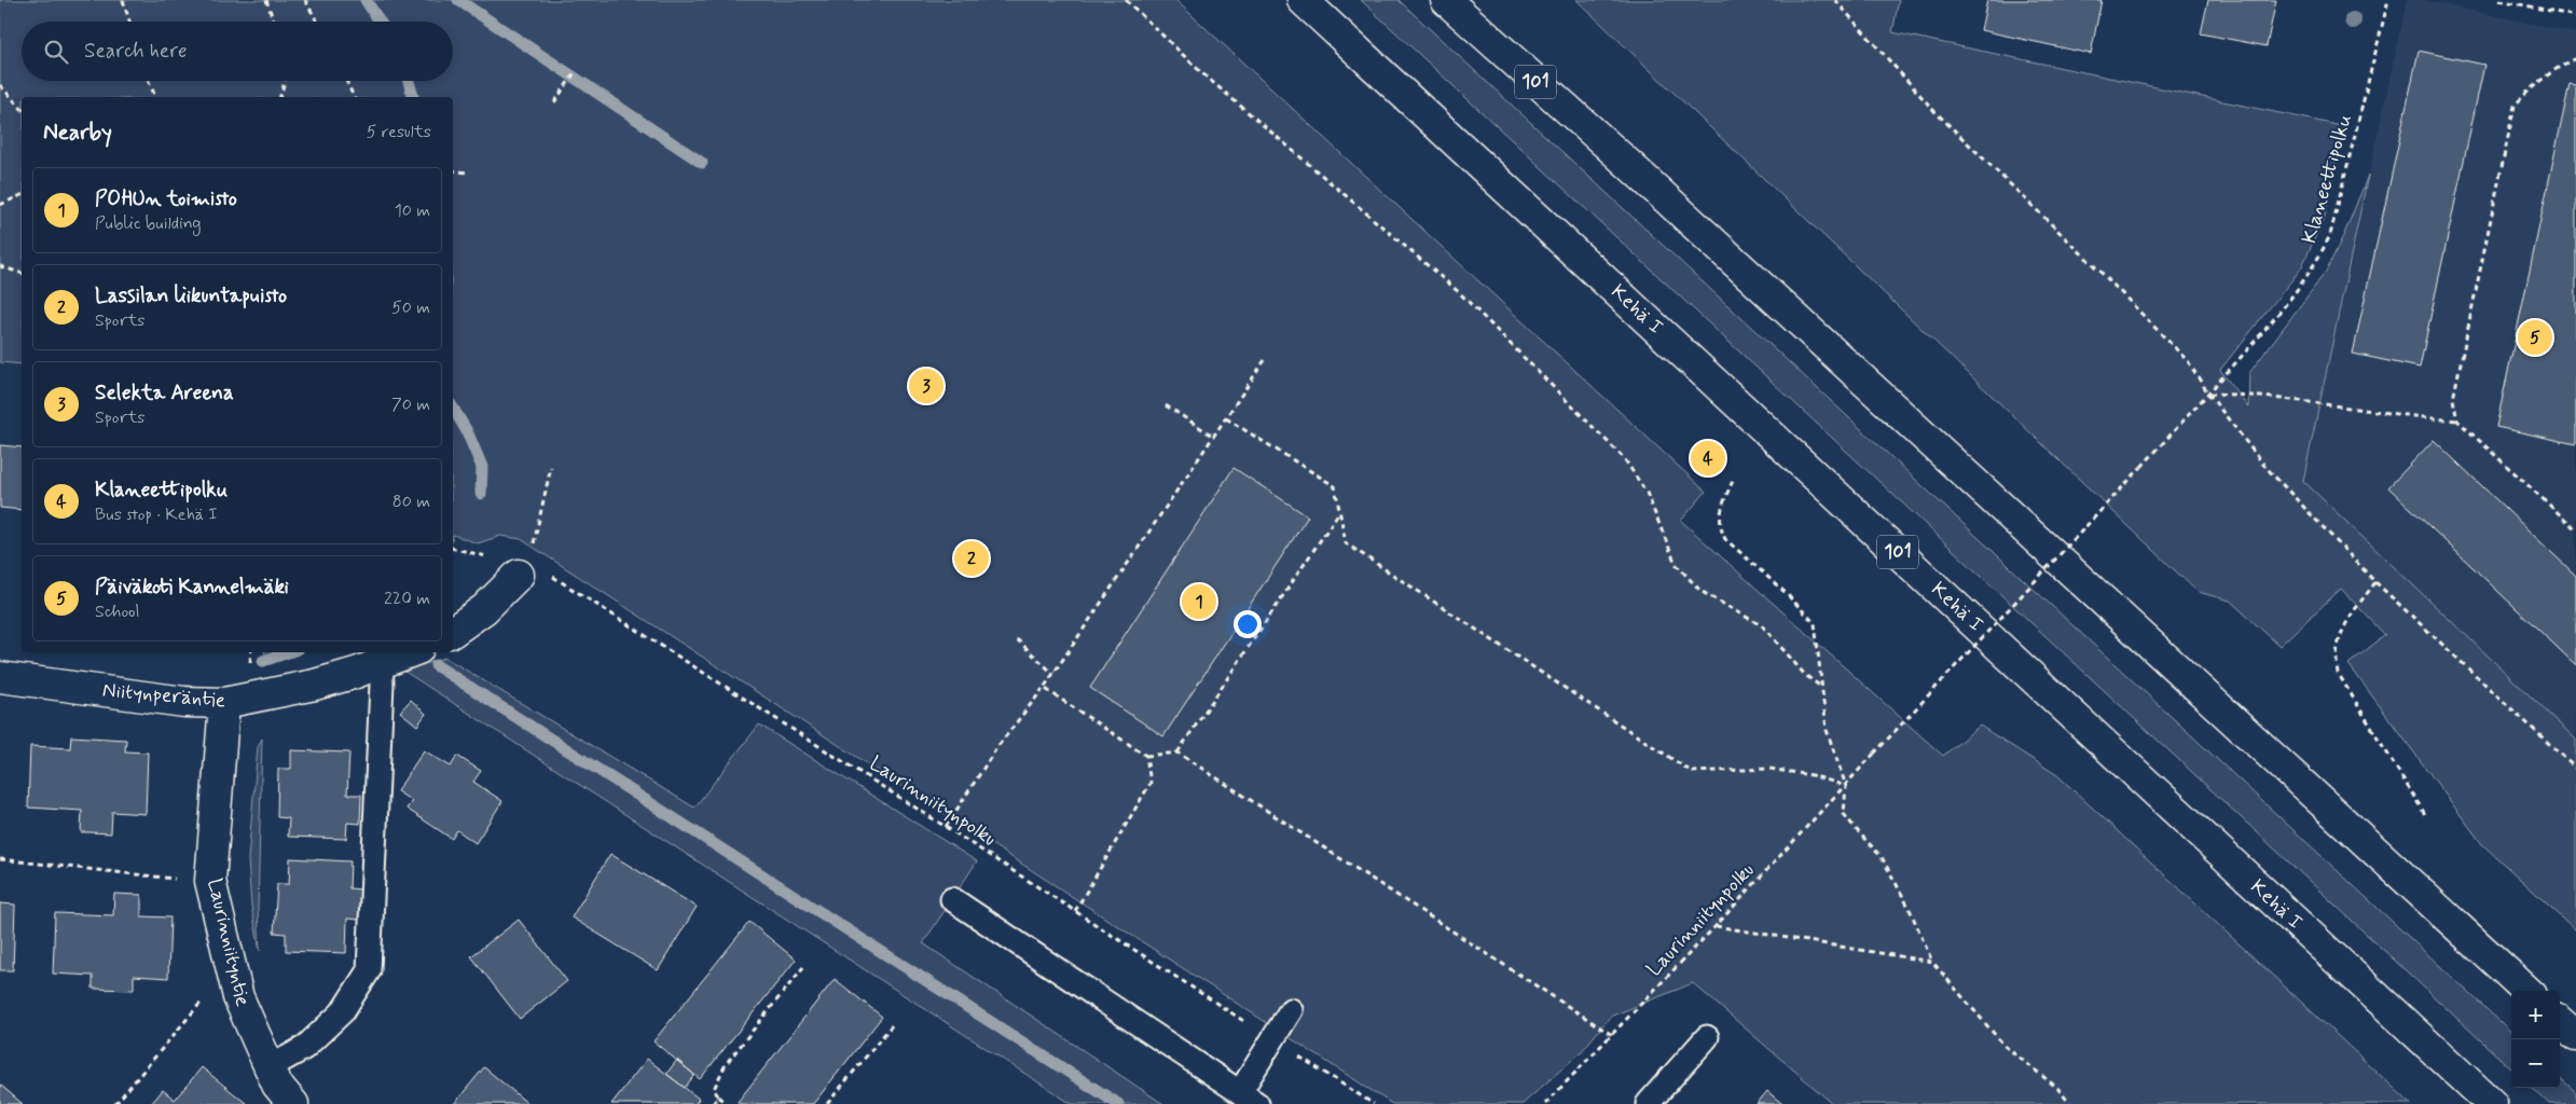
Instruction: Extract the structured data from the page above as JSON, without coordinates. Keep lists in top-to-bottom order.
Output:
{
  "streets": {
    "main road": [
      "101",
      "Kehä I",
      "Niitynperäntie",
      "Laurinniityntie"
    ],
    "path": ["Klaneettipolku", "Laurinniitynpolku"]
  },
  "crossings": [
    ["Klaneettipolku", "Laurinniitynpolku"],
    ["Niitynperäntie", "Laurinniityntie"]
  ],
  "page": {
    "search": "Search here",
    "heading": ["Nearby", "5 results"],
    "list": [
      {
        "mark": "1",
        "name": "POHUn toimisto",
        "note": "Public building",
        "value": "10 m"
      },
      {
        "mark": "2",
        "name": "Lassilan liikuntapuisto",
        "note": "Sports",
        "value": "50 m"
      },
      {
        "mark": "3",
        "name": "Selekta Areena",
        "note": "Sports",
        "value": "70 m"
      },
      {
        "mark": "4",
        "name": "Klaneettipolku",
        "note": "Bus stop · Kehä I",
        "value": "80 m"
      },
      {
        "mark": "5",
        "name": "Päiväkoti Kannelmäki",
        "note": "School",
        "value": "220 m"
      }
    ],
    "pins": [
      "5",
      "3",
      "4",
      "2",
      "1"
    ],
    "map_buttons": ["+", "−"]
  }
}
